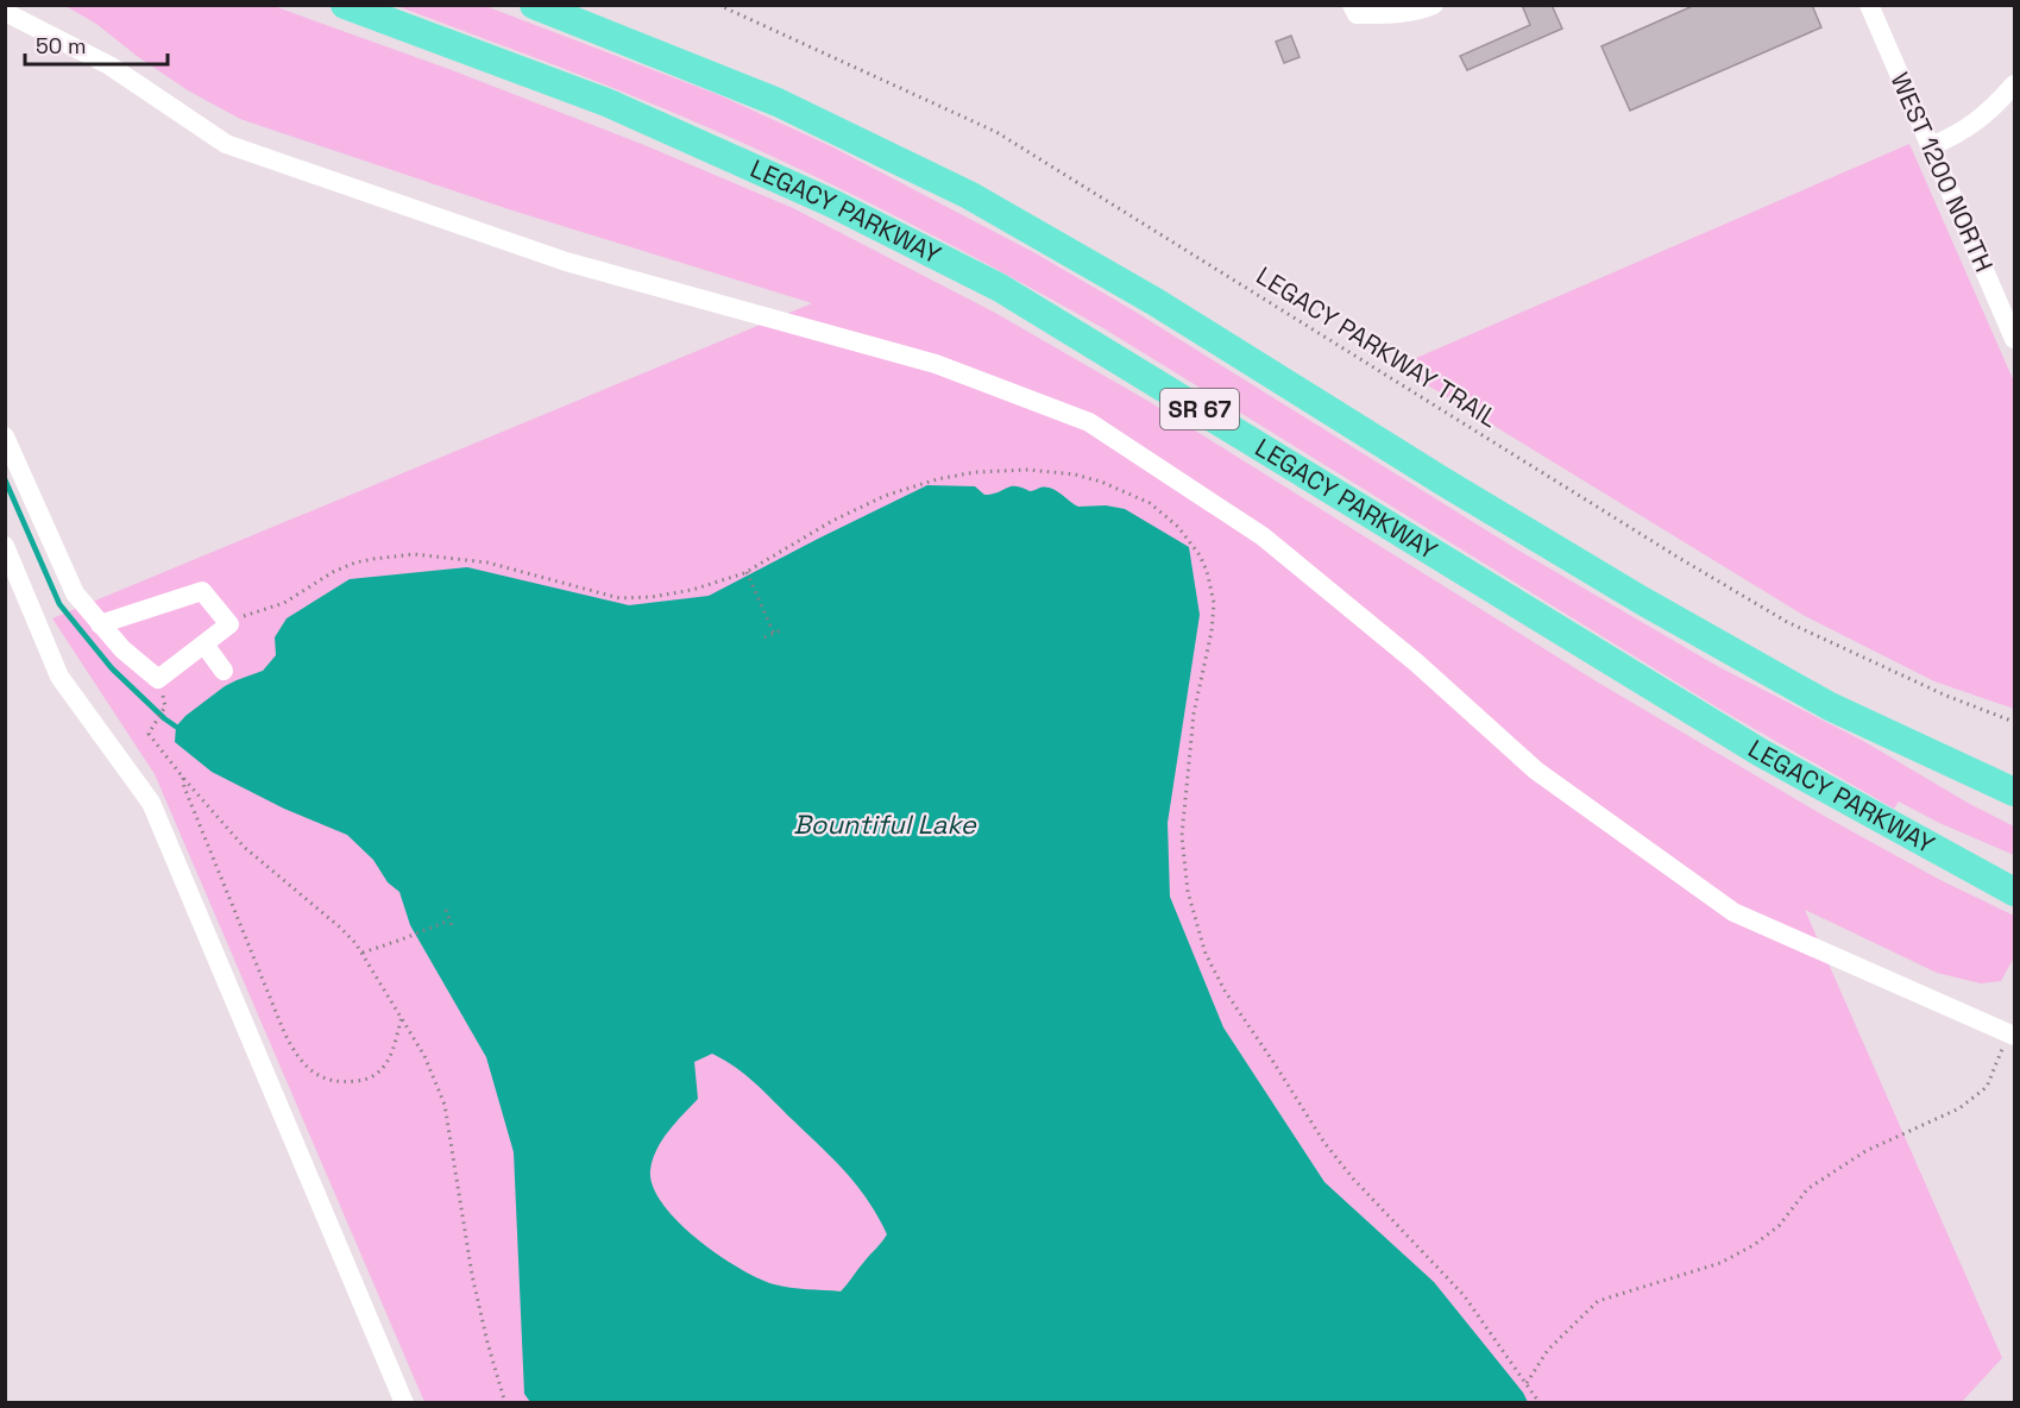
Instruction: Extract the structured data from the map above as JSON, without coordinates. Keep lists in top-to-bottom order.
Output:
{
  "streets": {
    "highway": ["LEGACY PARKWAY", "SR 67"],
    "street": ["WEST 1200 NORTH"],
    "path": ["LEGACY PARKWAY TRAIL"]
  },
  "water": ["Bountiful Lake"],
  "scale_bar": "50 m"
}
